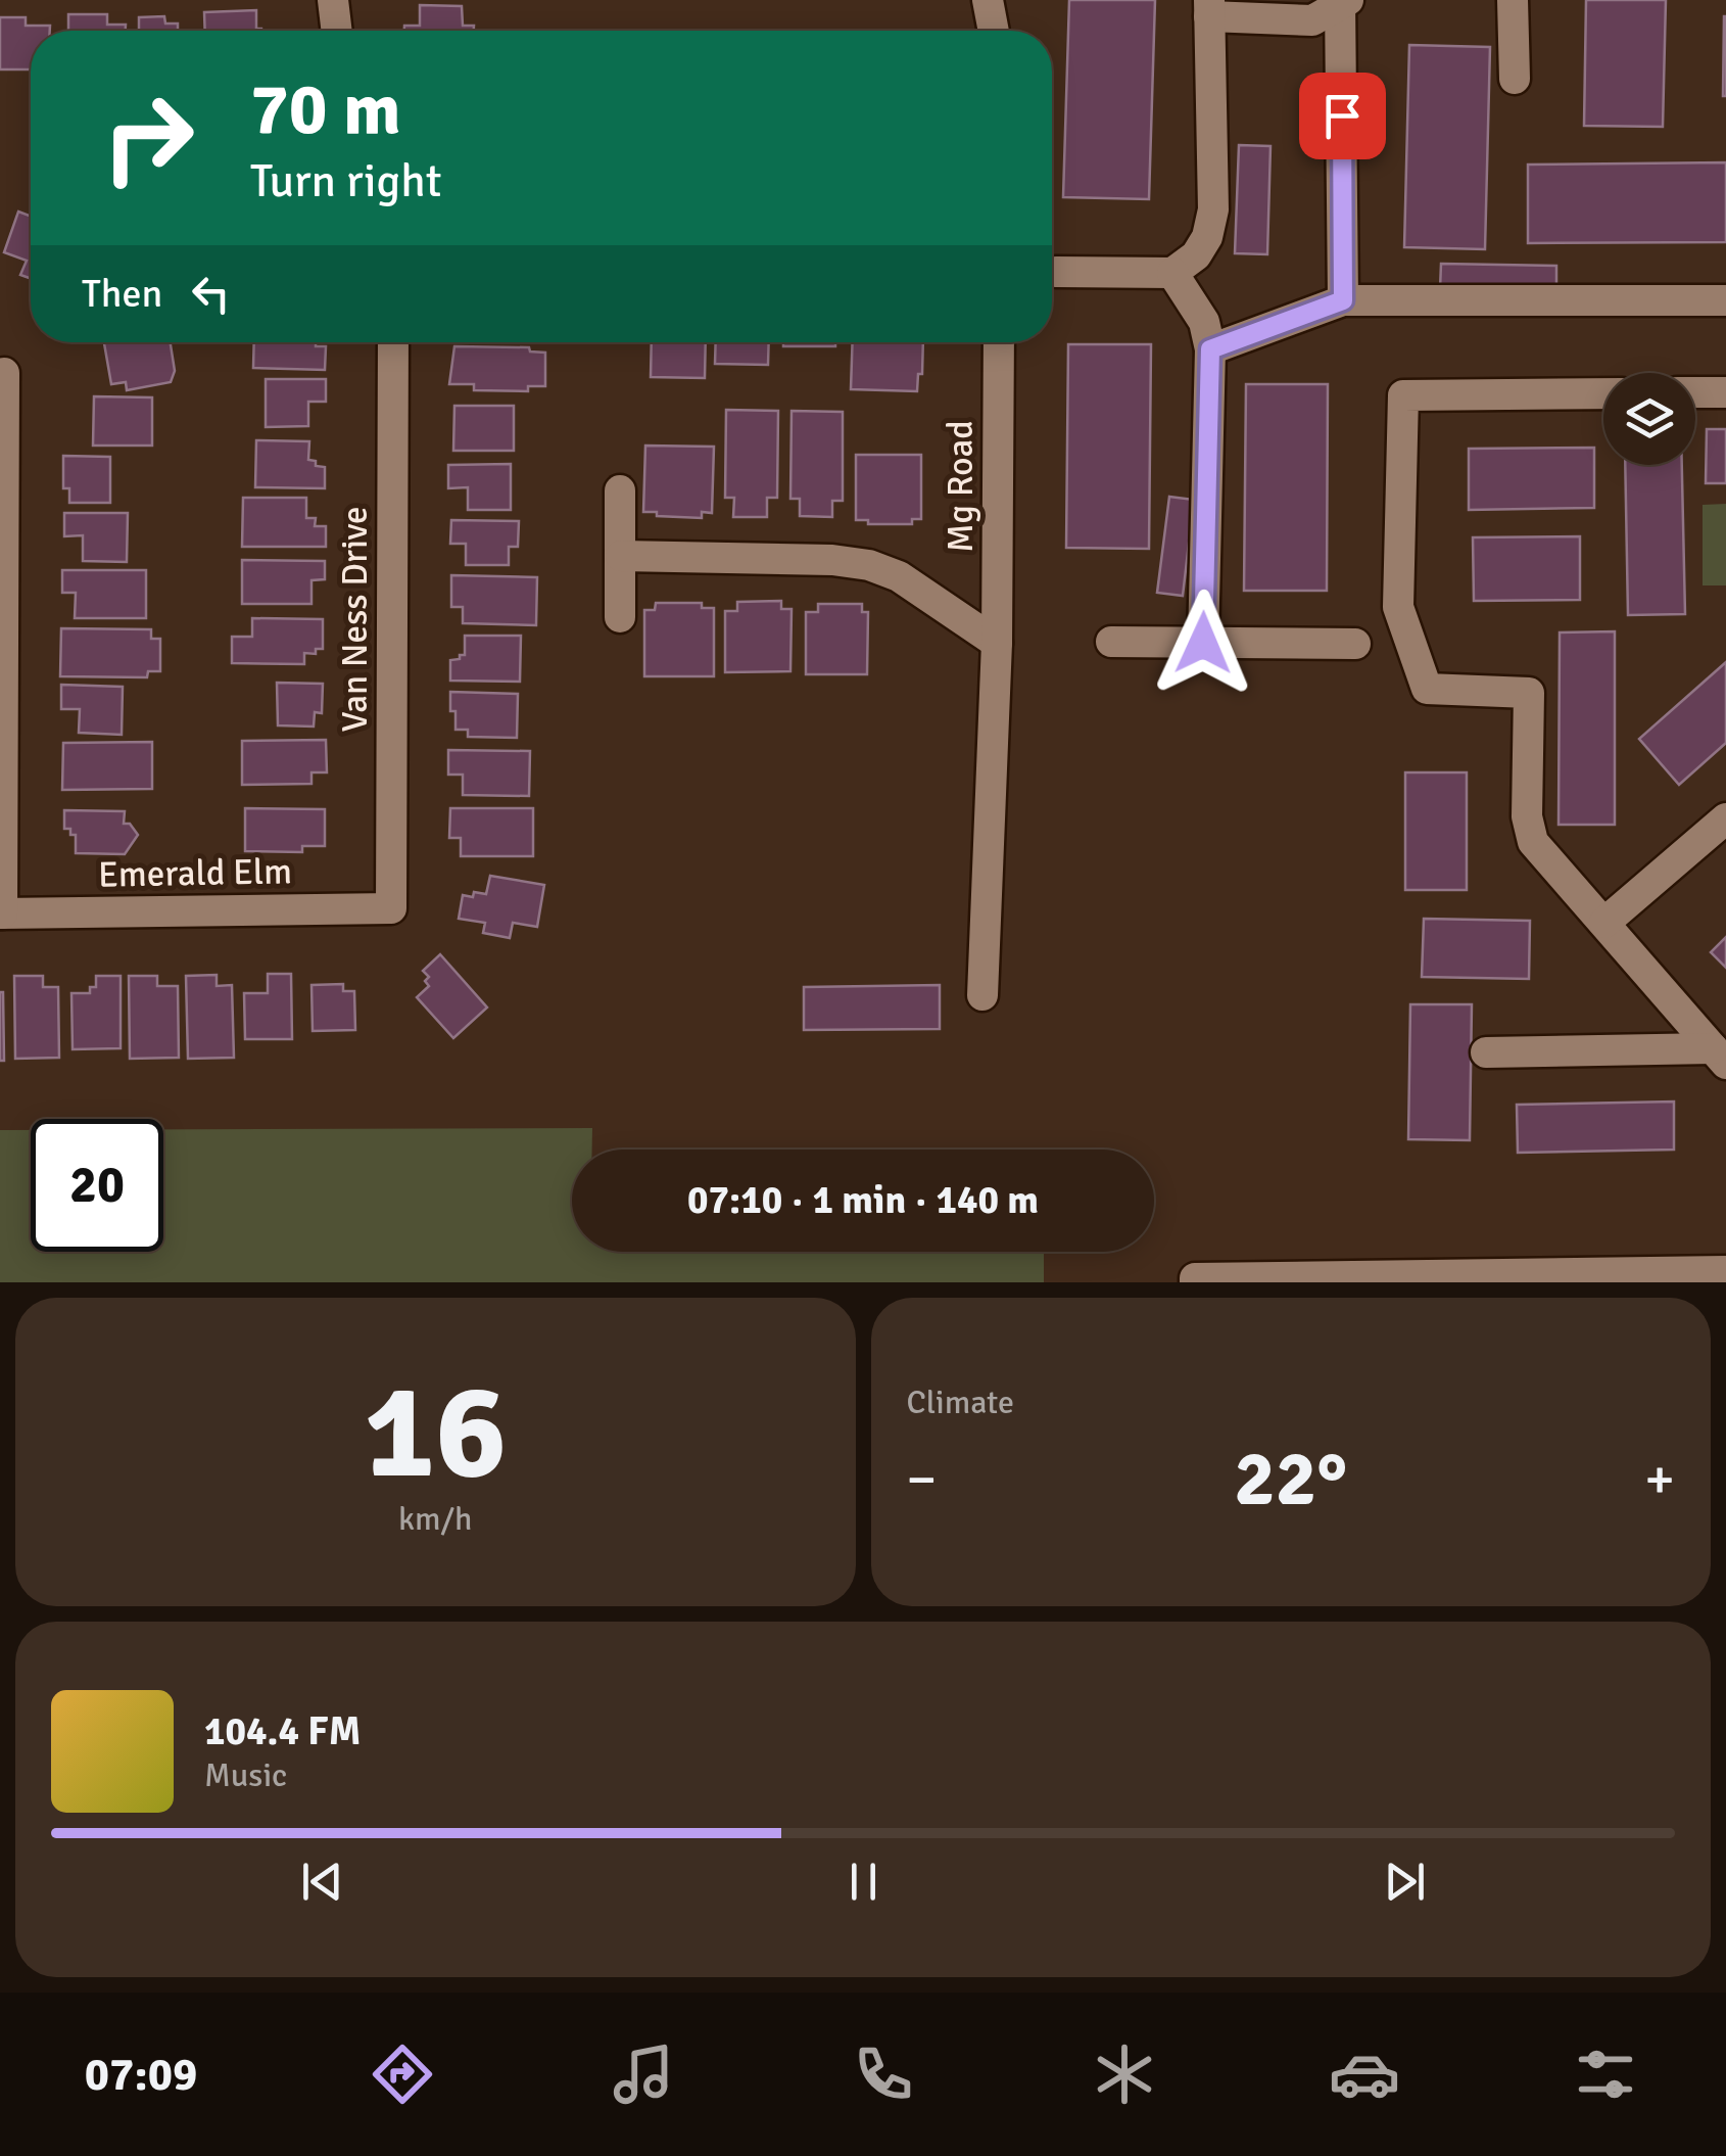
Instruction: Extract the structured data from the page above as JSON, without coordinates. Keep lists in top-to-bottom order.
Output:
{
  "streets": {
    "street": ["Mg Road", "Van Ness Drive", "Emerald Elm"]
  },
  "crossings": [
    ["Van Ness Drive", "Emerald Elm"]
  ],
  "page": {
    "turn": ["70 m", "Turn right"],
    "then": "Then",
    "limit": "20",
    "trip": "07:10 · 1 min · 140 m",
    "tile": [
      ["16", "km/h"],
      "Climate"
    ],
    "heat": ["−", "22°", "+"],
    "song": ["104.4 FM", "Music"],
    "tabs": "07:09"
  }
}
